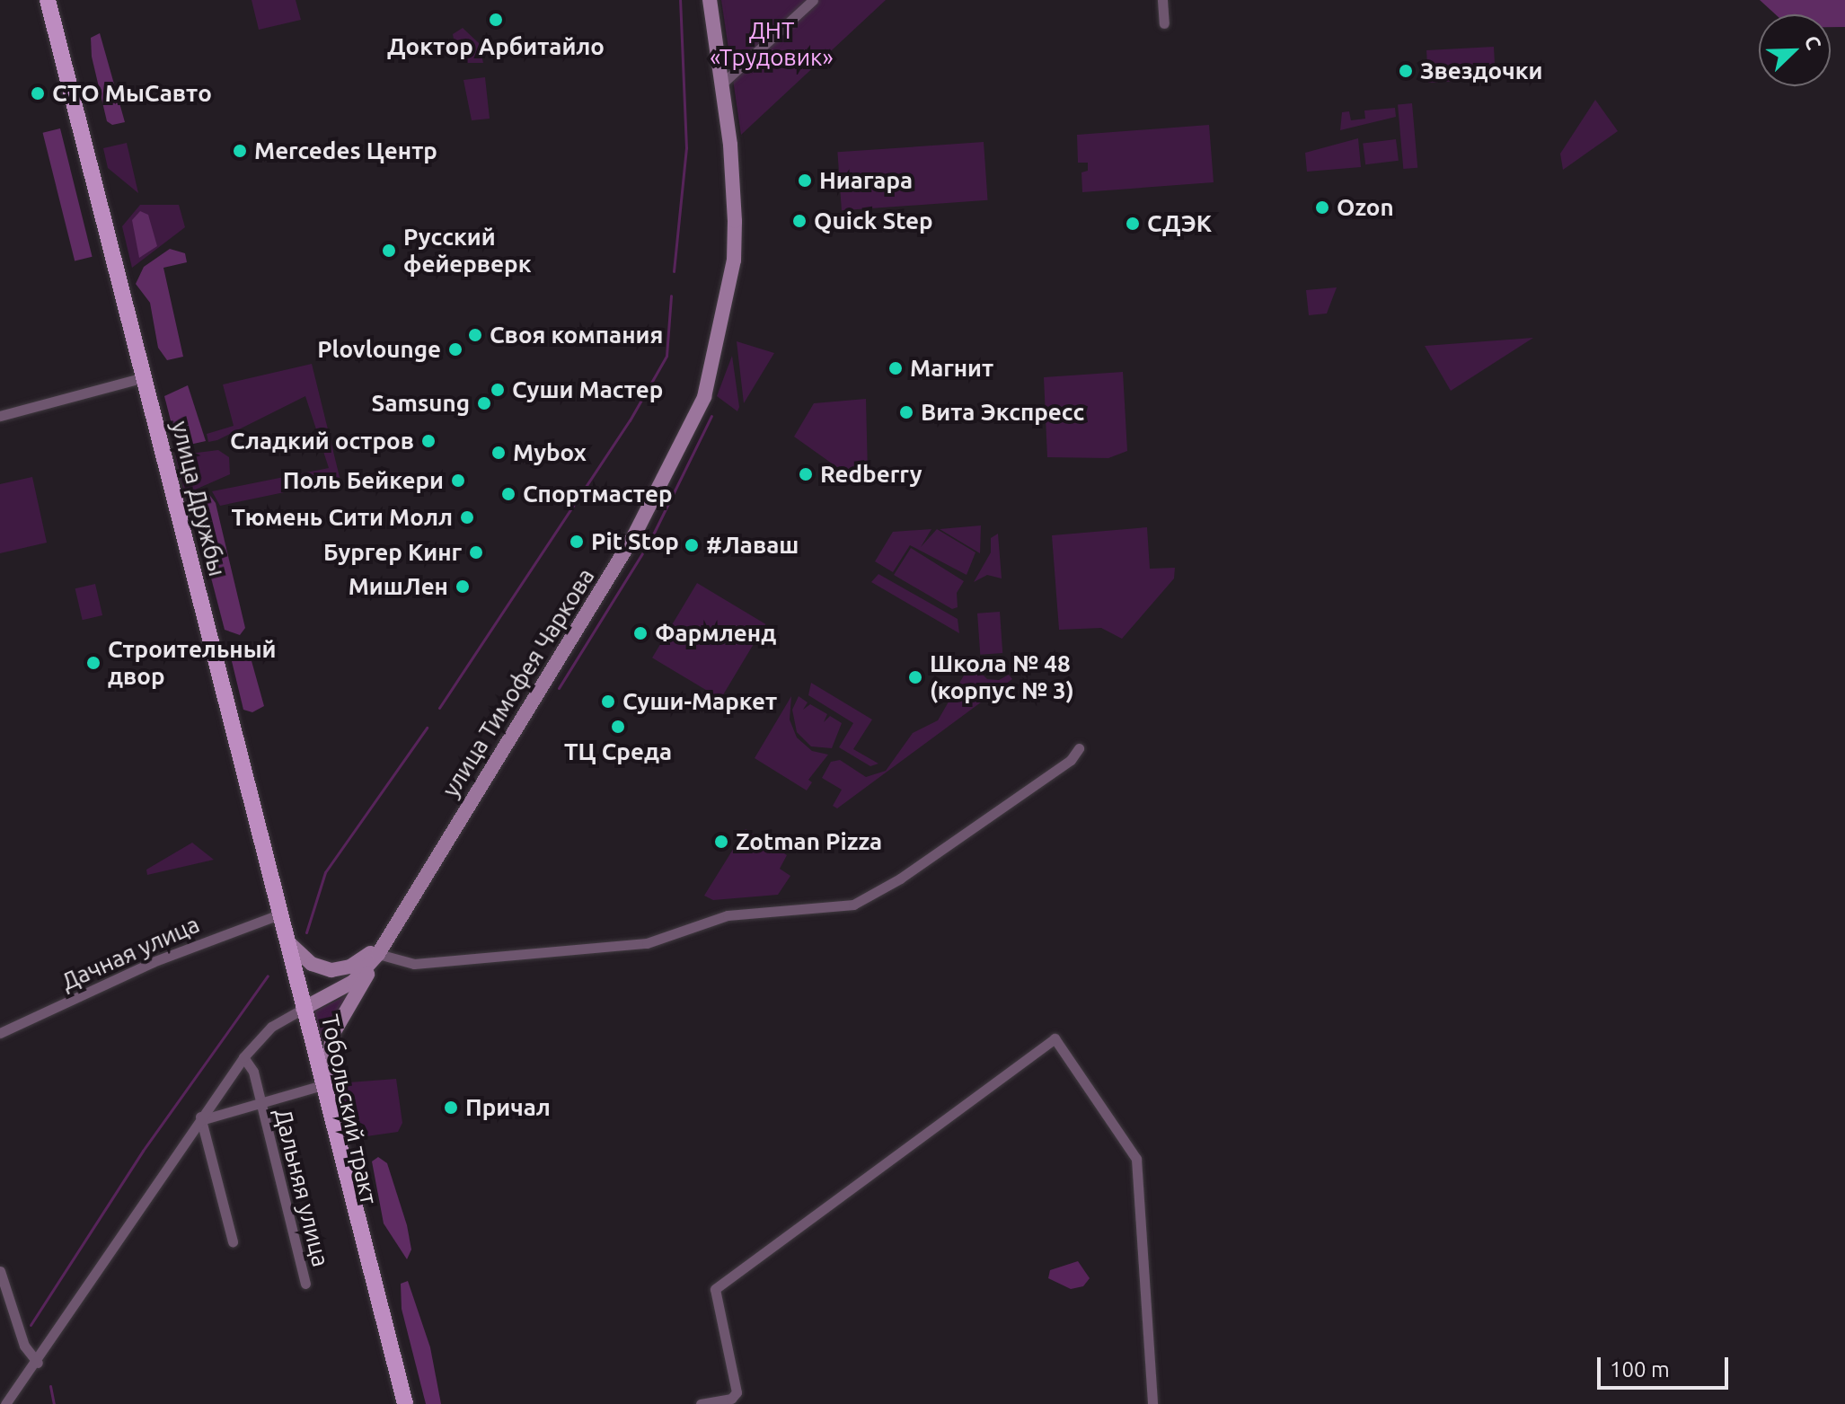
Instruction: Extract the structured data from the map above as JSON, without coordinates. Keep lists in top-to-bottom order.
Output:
{
  "streets": {
    "main road": ["улица Дружбы", "улица Тимофея Чаркова", "Тобольский тракт"],
    "street": ["Дачная улица", "Дальняя улица"]
  },
  "crossings": [
    ["улица Дружбы", "улица Тимофея Чаркова"],
    ["улица Дружбы", "Дачная улица"],
    ["улица Дружбы", "Тобольский тракт"],
    ["улица Тимофея Чаркова", "Тобольский тракт"],
    ["Тобольский тракт", "Дальняя улица"]
  ],
  "parks": ["ДНТ «Трудовик»"],
  "places": [
    "Доктор Арбитайло",
    "Звездочки",
    "СТО МыСавто",
    "Mercedes Центр",
    "Ниагара",
    "Ozon",
    "Quick Step",
    "СДЭК",
    "Русский фейерверк",
    "Своя компания",
    "Plovlounge",
    "Магнит",
    "Суши Мастер",
    "Samsung",
    "Вита Экспресс",
    "Сладкий остров",
    "Mybox",
    "Redberry",
    "Поль Бейкери",
    "Спортмастер",
    "Тюмень Сити Молл",
    "Pit Stop",
    "#Лаваш",
    "Бургер Кинг",
    "МишЛен",
    "Фармленд",
    "Строительный двор",
    "Школа № 48 (корпус № 3)",
    "Суши-Маркет",
    "ТЦ Среда",
    "Zotman Pizza",
    "Причал"
  ],
  "scale_bar": "100 m",
  "north": "top right"
}
